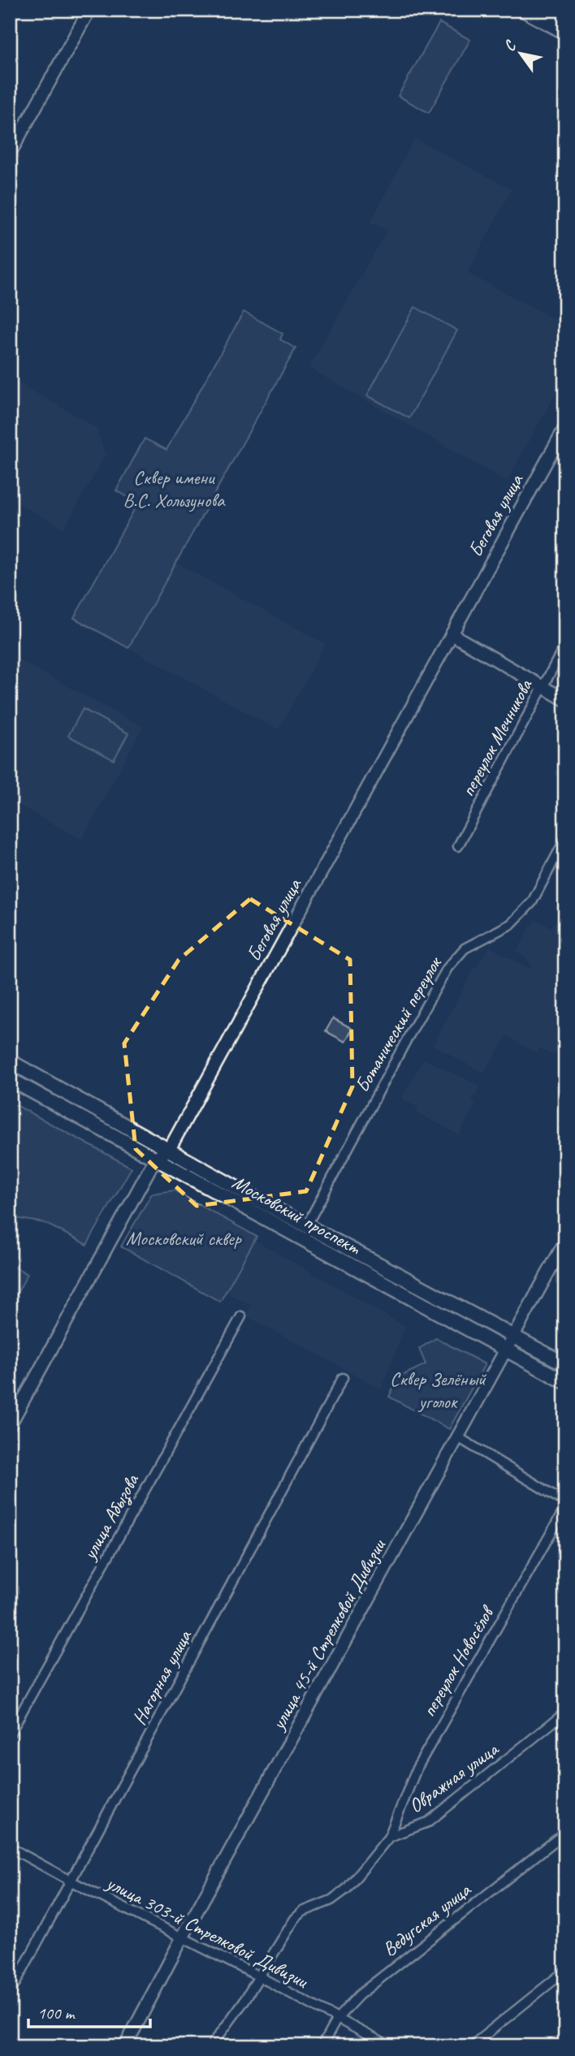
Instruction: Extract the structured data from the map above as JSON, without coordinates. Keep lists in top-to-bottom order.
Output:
{
  "streets": {
    "main road": ["Московский проспект"],
    "street": [
      "Беговая улица",
      "переулок Мечникова",
      "Ботанический переулок",
      "улица Абызова",
      "улица 45-й Стрелковой Дивизии",
      "переулок Новосёлов",
      "Нагорная улица",
      "Овражная улица",
      "Ведугская улица",
      "улица 303-й Стрелковой Дивизии"
    ]
  },
  "crossings": [
    ["Беговая улица", "Московский проспект"],
    ["Ботанический переулок", "Московский проспект"],
    ["Московский проспект", "улица 45-й Стрелковой Дивизии"],
    ["улица 45-й Стрелковой Дивизии", "улица 303-й Стрелковой Дивизии"],
    ["переулок Новосёлов", "Овражная улица"],
    ["Нагорная улица", "улица 303-й Стрелковой Дивизии"],
    ["Ведугская улица", "улица 303-й Стрелковой Дивизии"]
  ],
  "parks": ["Сквер имени В.С. Хользунова", "Московский сквер", "Сквер Зелёный уголок"],
  "scale_bar": "100 m",
  "north": "top left"
}
